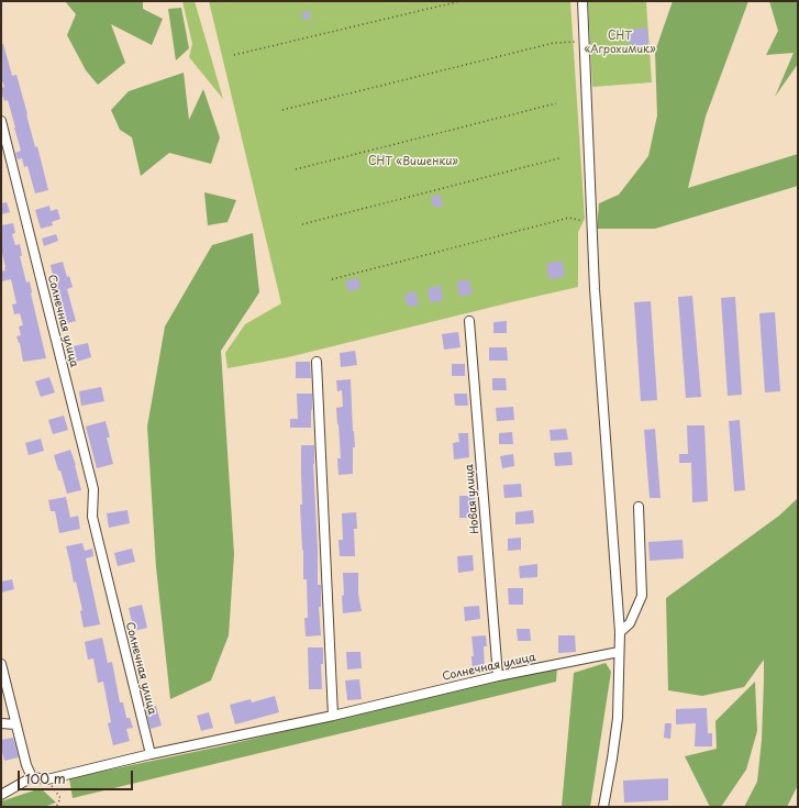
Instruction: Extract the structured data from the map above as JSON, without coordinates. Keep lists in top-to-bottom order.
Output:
{
  "streets": {
    "street": ["Солнечная улица", "Новая улица"]
  },
  "crossings": [
    ["Солнечная улица", "Новая улица"]
  ],
  "parks": ["СНТ «Агрохимик»", "СНТ «Вишенки»"],
  "scale_bar": "100 m"
}
